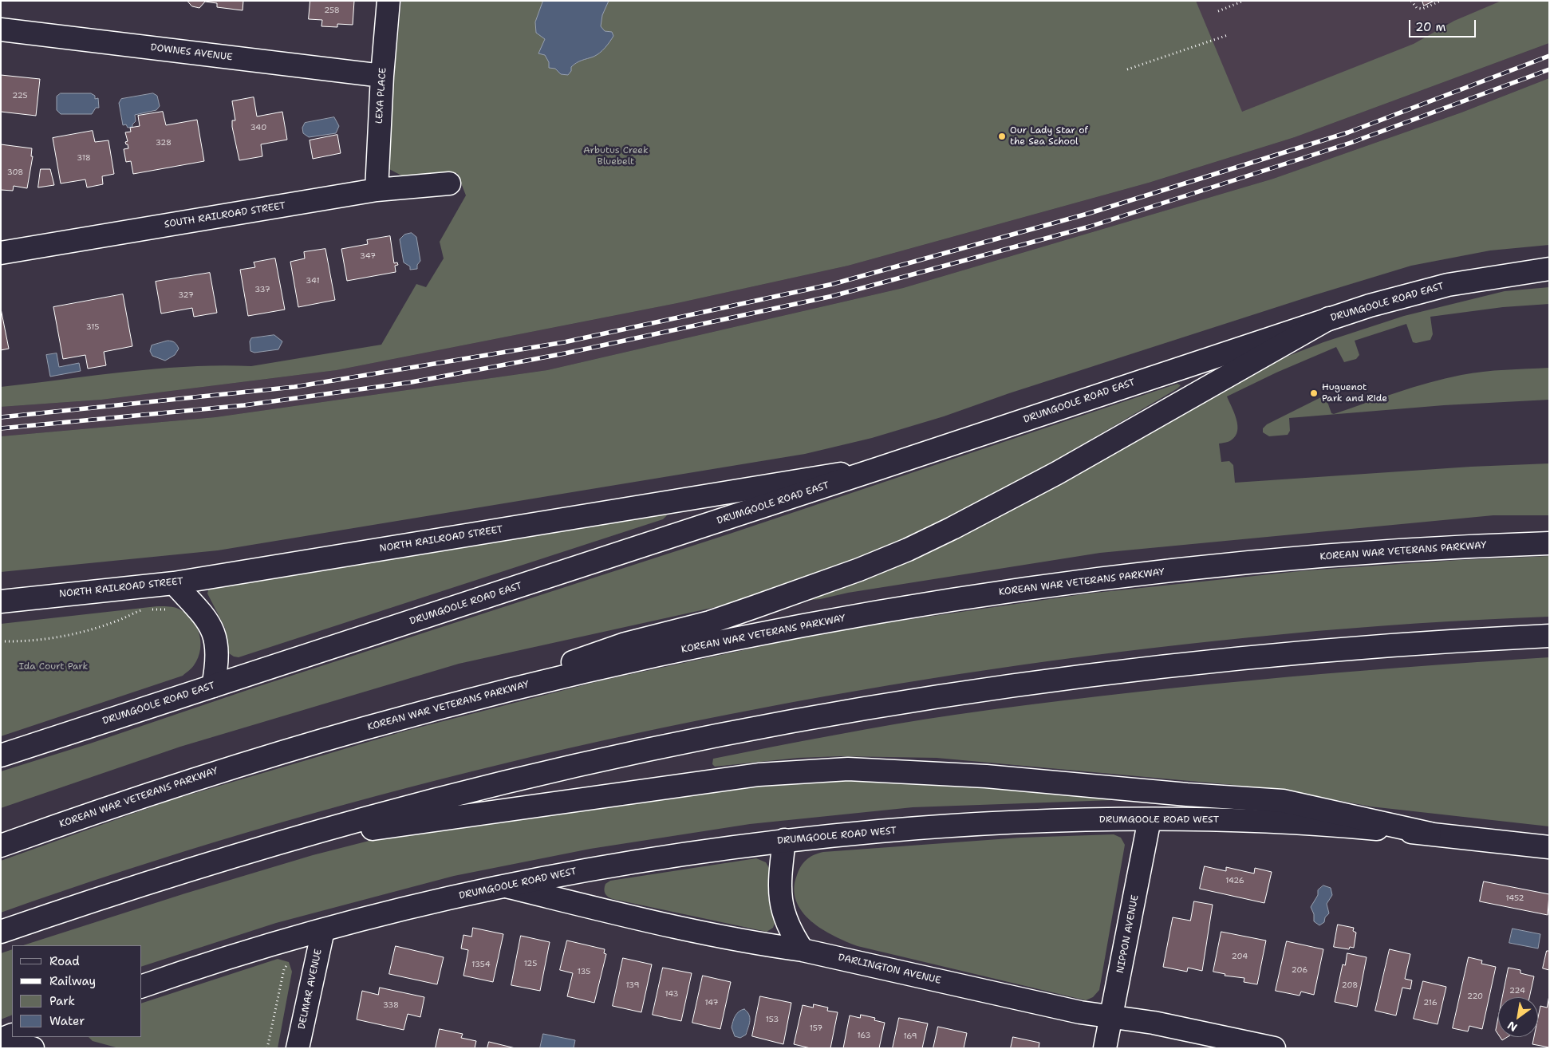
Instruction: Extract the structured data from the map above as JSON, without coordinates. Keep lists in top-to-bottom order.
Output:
{
  "streets": {
    "main road": [
      "DOWNES AVENUE",
      "LEXA PLACE",
      "SOUTH RAILROAD STREET",
      "DRUMGOOLE ROAD EAST",
      "NORTH RAILROAD STREET",
      "KOREAN WAR VETERANS PARKWAY",
      "DRUMGOOLE ROAD WEST",
      "NIPPON AVENUE",
      "DARLINGTON AVENUE",
      "DELMAR AVENUE"
    ]
  },
  "crossings": [
    ["DOWNES AVENUE", "LEXA PLACE"],
    ["LEXA PLACE", "SOUTH RAILROAD STREET"],
    ["DRUMGOOLE ROAD EAST", "NORTH RAILROAD STREET"],
    ["DRUMGOOLE ROAD WEST", "NIPPON AVENUE"],
    ["DRUMGOOLE ROAD WEST", "DARLINGTON AVENUE"],
    ["DRUMGOOLE ROAD WEST", "DELMAR AVENUE"],
    ["NIPPON AVENUE", "DARLINGTON AVENUE"]
  ],
  "parks": ["Arbutus Creek Bluebelt", "Ida Court Park"],
  "places": ["Our Lady Star of the Sea School", "Huguenot Park and Ride"],
  "house_numbers": [
    "258",
    "225",
    "340",
    "328",
    "318",
    "308",
    "347",
    "341",
    "337",
    "327",
    "315",
    "1426",
    "1452",
    "204",
    "125",
    "1354",
    "206",
    "135",
    "139",
    "208",
    "224",
    "143",
    "220",
    "147",
    "216",
    "338",
    "153",
    "157",
    "163",
    "169"
  ],
  "legend": [
    "Road",
    "Railway",
    "Park",
    "Water"
  ],
  "scale_bar": "20 m",
  "north": "bottom left"
}
